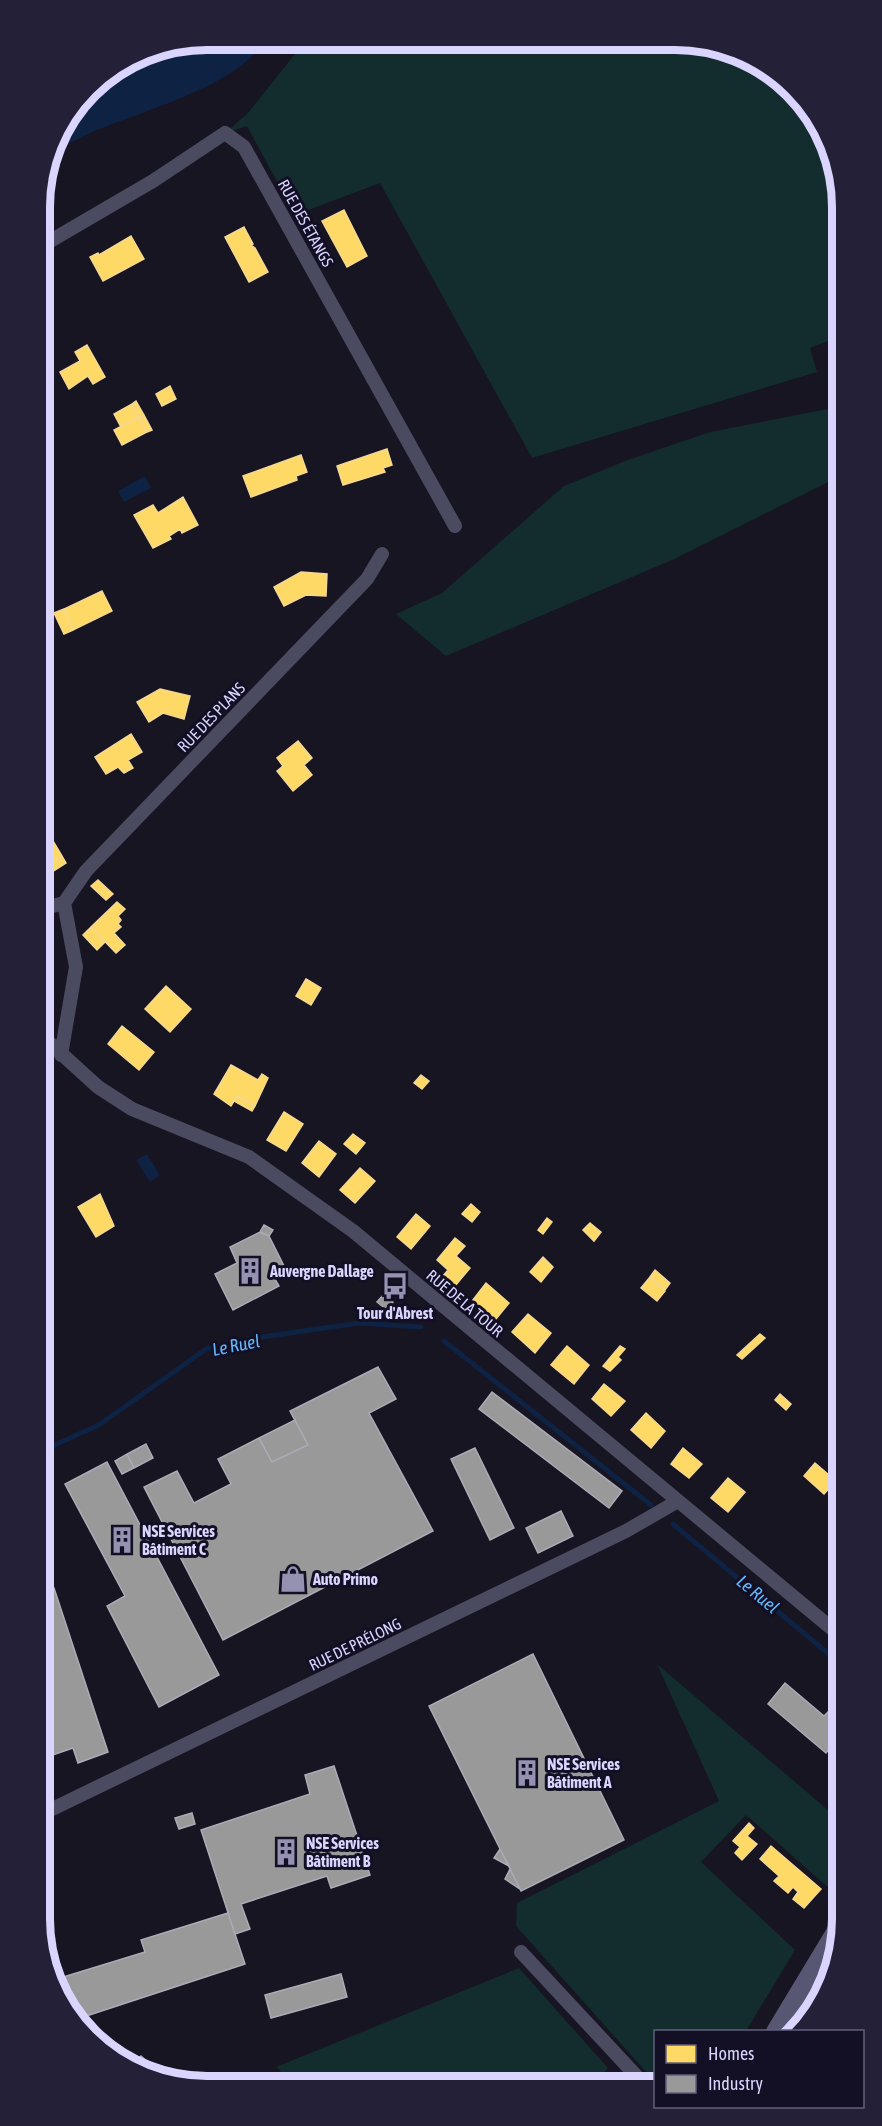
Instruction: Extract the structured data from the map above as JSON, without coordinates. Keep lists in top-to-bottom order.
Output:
{
  "streets": {
    "street": [
      "RUE DES ÉTANGS",
      "RUE DES PLANS",
      "RUE DE LA TOUR",
      "RUE DE PRÉLONG"
    ]
  },
  "crossings": [
    ["RUE DE LA TOUR", "RUE DE PRÉLONG"]
  ],
  "water": ["Le Ruel"],
  "places": {
    "building": [
      "Auvergne Dallage",
      "NSE Services Bâtiment C",
      "NSE Services Bâtiment A",
      "NSE Services Bâtiment B"
    ],
    "bus stop": ["Tour d'Abrest"],
    "shop": ["Auto Primo"]
  },
  "legend": ["Homes", "Industry"]
}
